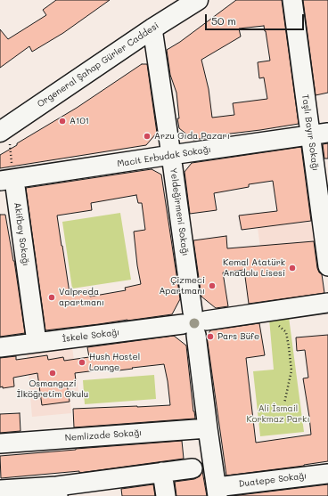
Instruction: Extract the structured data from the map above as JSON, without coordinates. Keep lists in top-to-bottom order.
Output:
{
  "streets": {
    "main road": ["Orgeneral Şahap Gürler Caddesi"],
    "street": [
      "Taşlı Bayır Sokağı",
      "Macit Erbudak Sokağı",
      "Yeldeğirmeni Sokağı",
      "Akifbey Sokağı",
      "İskele Sokağı",
      "Nemlizade Sokağı",
      "Duatepe Sokağı"
    ]
  },
  "crossings": [
    ["Orgeneral Şahap Gürler Caddesi", "Yeldeğirmeni Sokağı"],
    ["Taşlı Bayır Sokağı", "Macit Erbudak Sokağı"],
    ["Macit Erbudak Sokağı", "Yeldeğirmeni Sokağı"],
    ["Macit Erbudak Sokağı", "Akifbey Sokağı"],
    ["Yeldeğirmeni Sokağı", "İskele Sokağı"],
    ["Yeldeğirmeni Sokağı", "Nemlizade Sokağı"],
    ["Yeldeğirmeni Sokağı", "Duatepe Sokağı"],
    ["Akifbey Sokağı", "İskele Sokağı"]
  ],
  "parks": ["Ali İsmail Korkmaz Parkı"],
  "places": [
    "A101",
    "Arzu Gıda Pazarı",
    "Kemal Atatürk Anadolu Lisesi",
    "Çizmeci Apartmanı",
    "Valpreda apartmanı",
    "Pars Büfe",
    "Hush Hostel Lounge",
    "Osmangazi İlköğretim Okulu"
  ],
  "scale_bar": "50 m"
}
